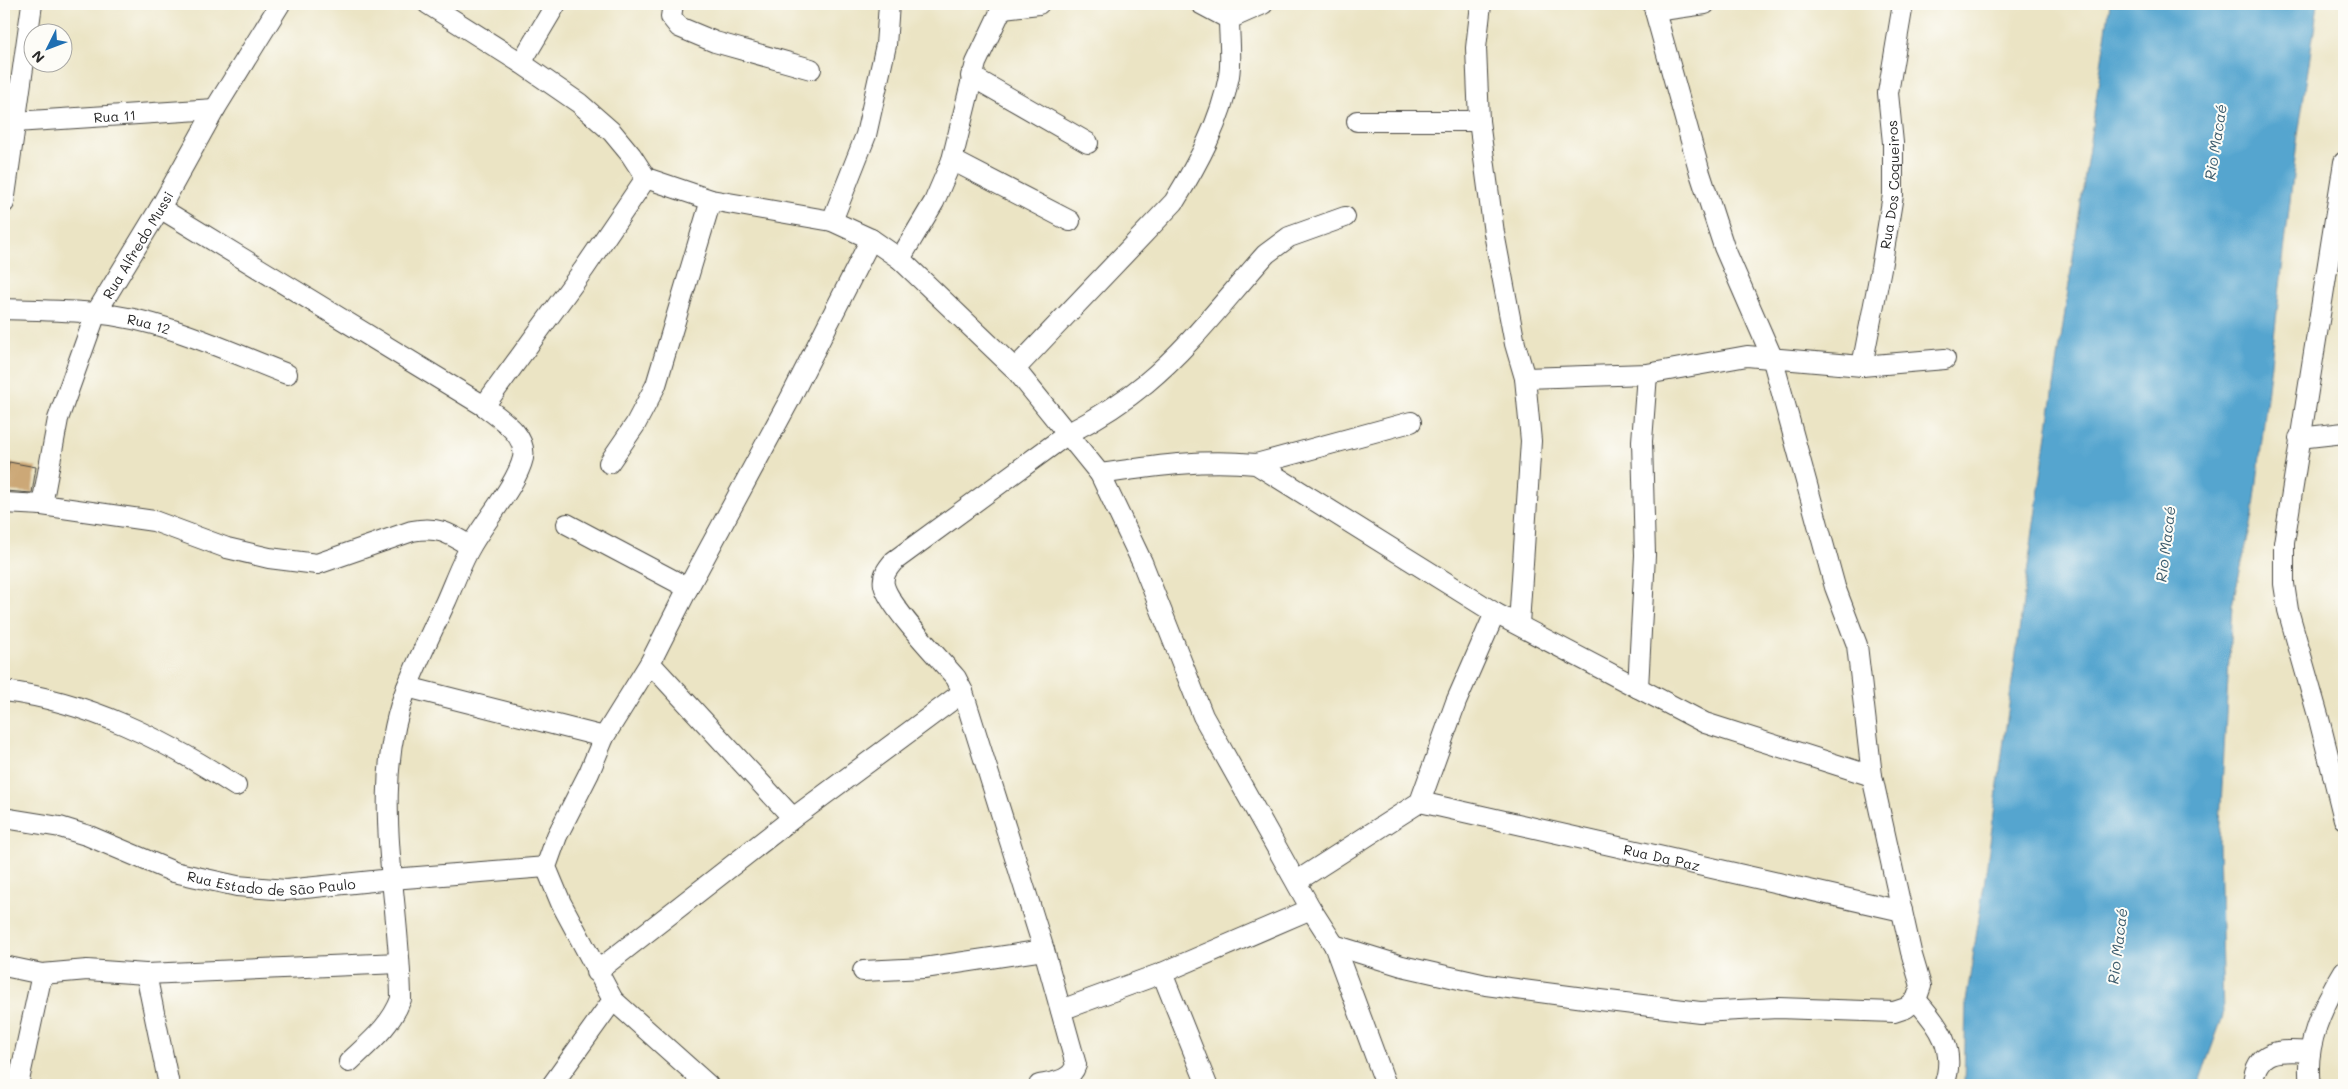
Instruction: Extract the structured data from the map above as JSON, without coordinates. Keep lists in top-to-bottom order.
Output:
{
  "streets": {
    "street": [
      "Rua 11",
      "Rua Dos Coqueiros",
      "Rua Alfredo Mussi",
      "Rua 12",
      "Rua Da Paz",
      "Rua Estado de São Paulo"
    ]
  },
  "crossings": [
    ["Rua 11", "Rua Alfredo Mussi"],
    ["Rua Alfredo Mussi", "Rua 12"]
  ],
  "water": ["Rio Macaé"],
  "north": "bottom left"
}
